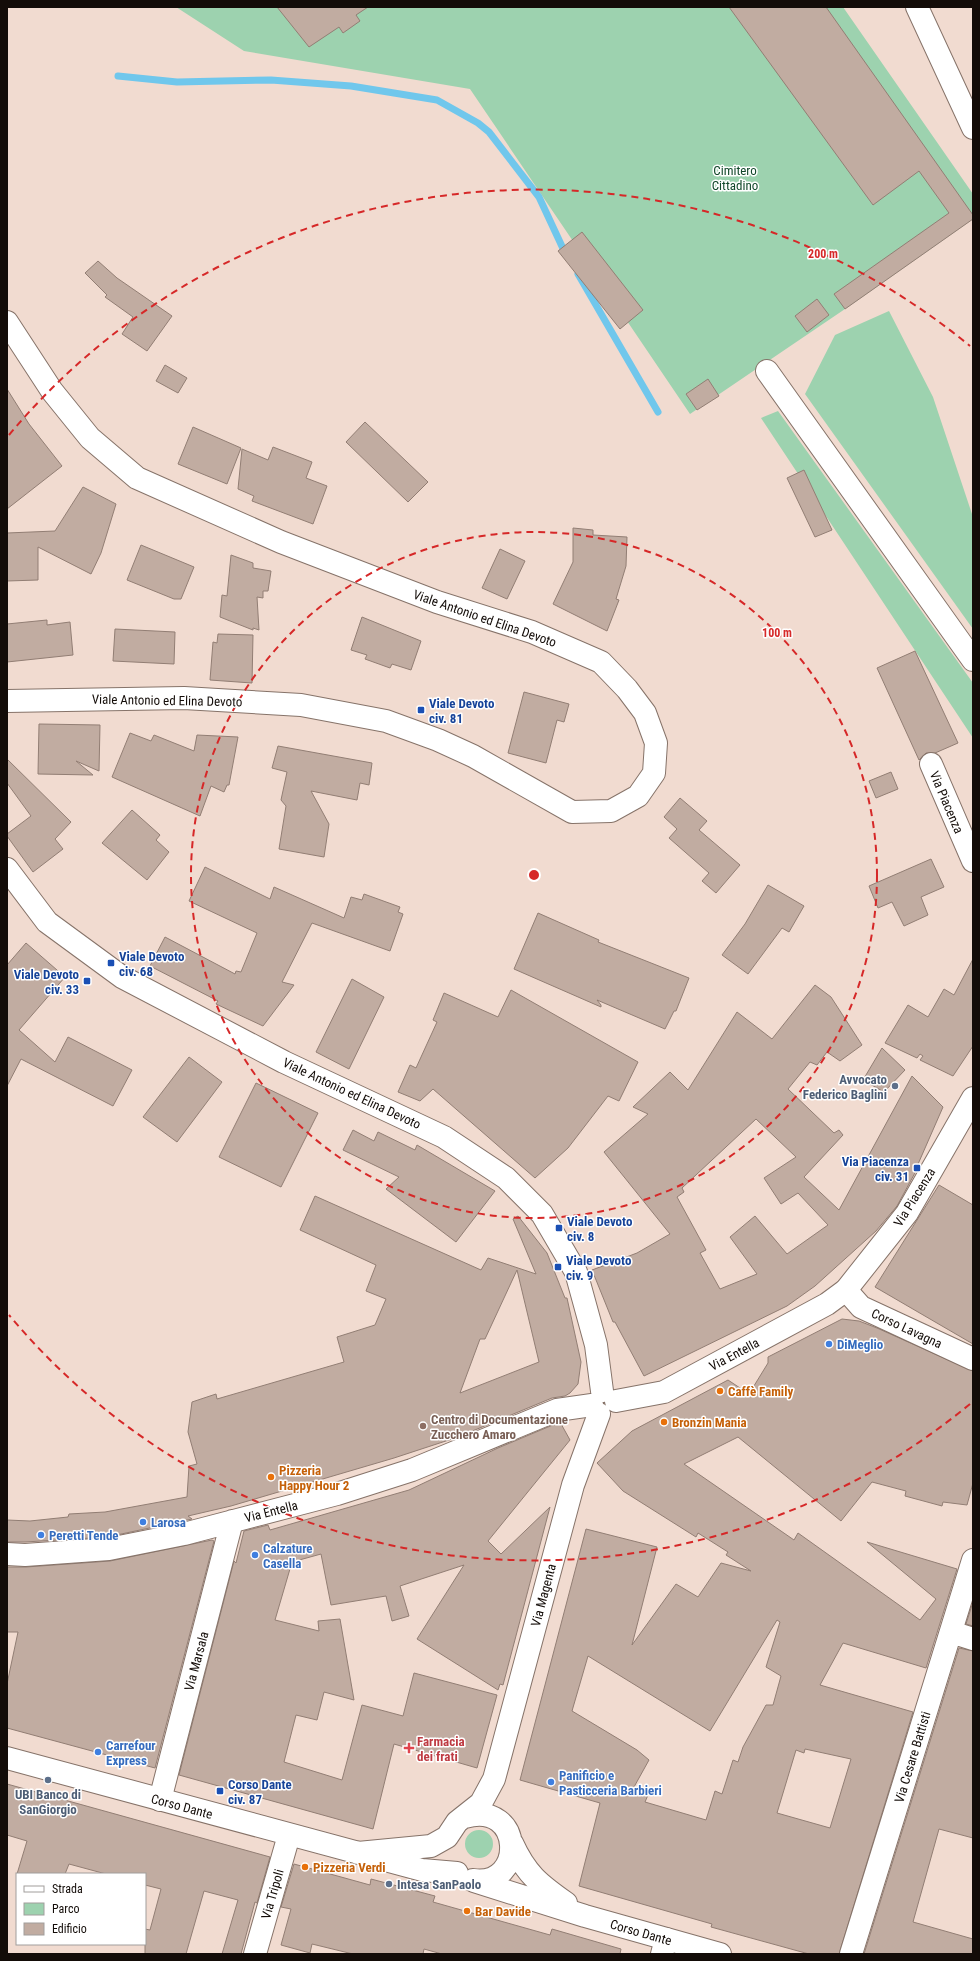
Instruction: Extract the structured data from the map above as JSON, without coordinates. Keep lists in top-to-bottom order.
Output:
{
  "streets": {
    "street": [
      "Viale Antonio ed Elina Devoto",
      "Via Piacenza",
      "Corso Lavagna",
      "Via Entella",
      "Via Magenta",
      "Via Marsala",
      "Via Cesare Battisti",
      "Corso Dante",
      "Via Tripoli"
    ]
  },
  "crossings": [
    ["Viale Antonio ed Elina Devoto", "Via Entella"],
    ["Viale Antonio ed Elina Devoto", "Via Magenta"],
    ["Via Piacenza", "Corso Lavagna"],
    ["Via Piacenza", "Via Entella"],
    ["Corso Lavagna", "Via Entella"],
    ["Via Entella", "Via Magenta"],
    ["Via Entella", "Via Marsala"],
    ["Via Magenta", "Corso Dante"],
    ["Via Marsala", "Corso Dante"],
    ["Corso Dante", "Via Tripoli"]
  ],
  "parks": ["Cimitero Cittadino"],
  "places": {
    "transit": [
      "Viale Devoto civ. 81",
      "Viale Devoto civ. 68",
      "Viale Devoto civ. 33",
      "Via Piacenza civ. 31",
      "Viale Devoto civ. 8",
      "Viale Devoto civ. 9",
      "Corso Dante civ. 87"
    ],
    "other": [
      "Avvocato Federico Baglini",
      "DiMeglio",
      "Caffè Family",
      "Bronzin Mania",
      "Centro di Documentazione Zucchero Amaro",
      "Pizzeria Happy Hour 2",
      "Larosa",
      "Peretti Tende",
      "Calzature Casella",
      "Carrefour Express",
      "UBI Banco di SanGiorgio",
      "Panificio e Pasticceria Barbieri",
      "Pizzeria Verdi",
      "Intesa SanPaolo",
      "Bar Davide"
    ],
    "health": ["Farmacia dei frati"]
  },
  "legend": ["Strada", "Parco", "Edificio"],
  "rings": ["200 m", "100 m"]
}
